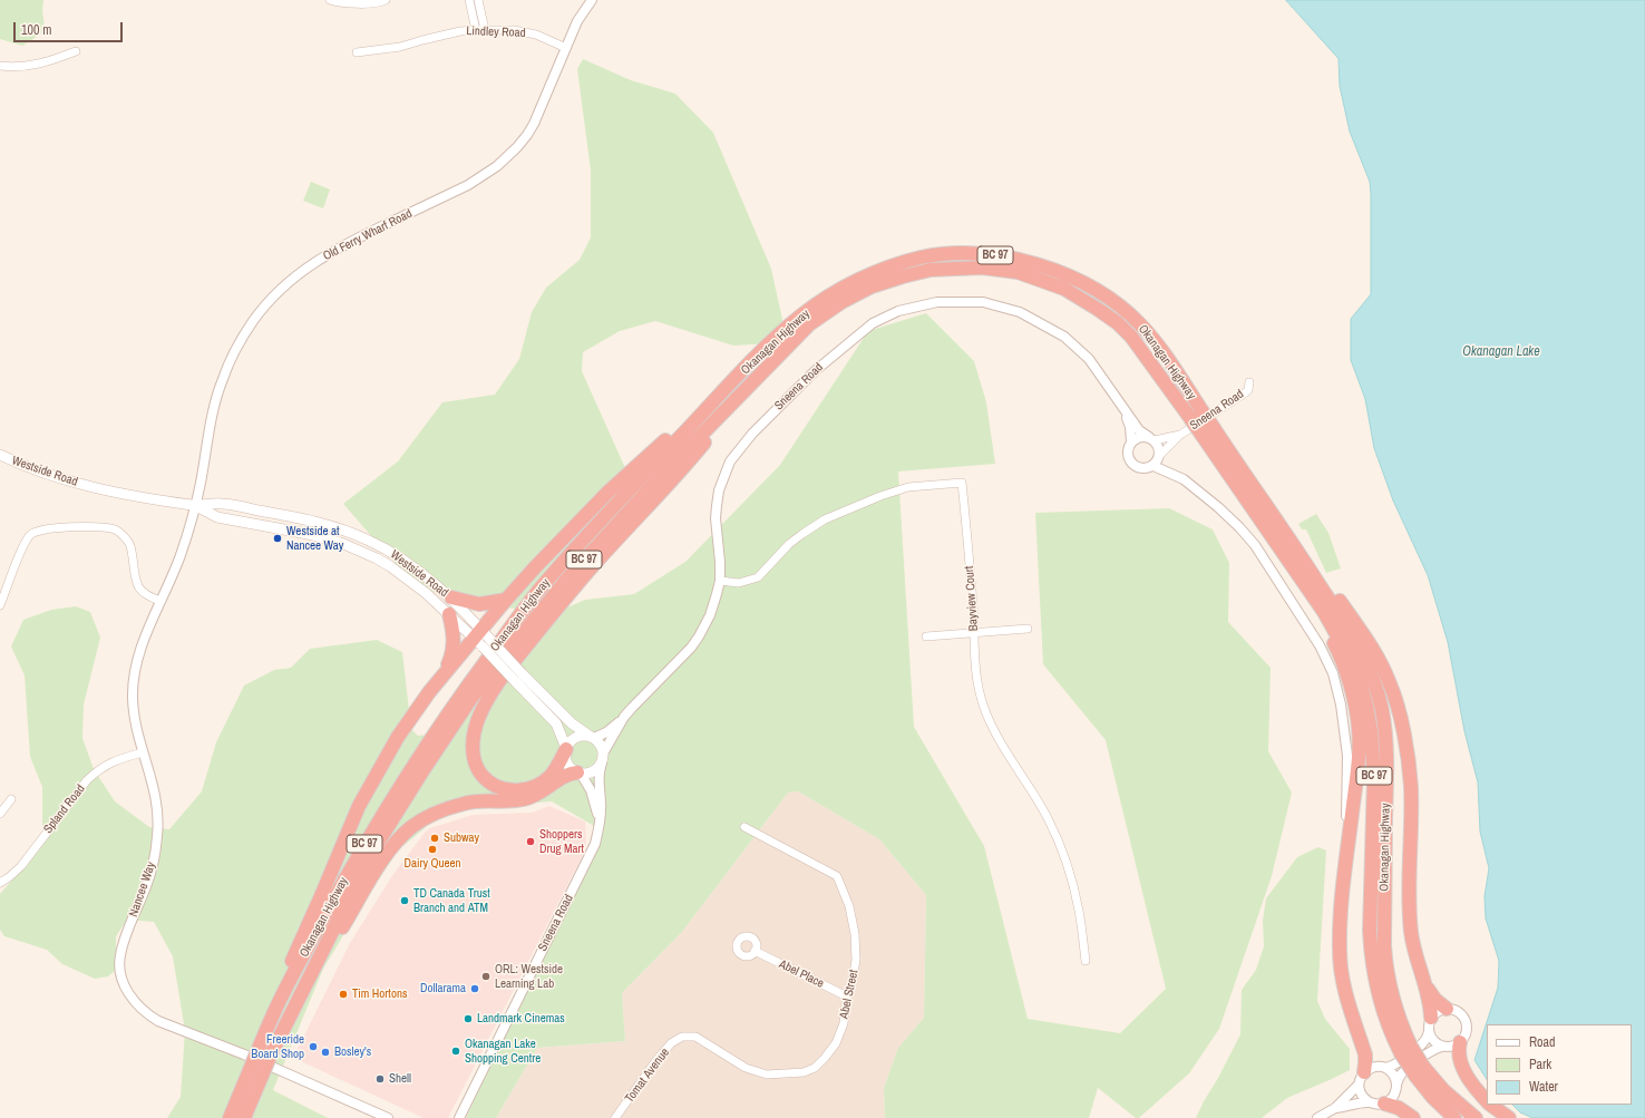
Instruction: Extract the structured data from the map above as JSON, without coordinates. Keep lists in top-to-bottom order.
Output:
{
  "streets": {
    "highway": ["BC 97", "Okanagan Highway"],
    "main road": ["Westside Road"],
    "street": [
      "Lindley Road",
      "Old Ferry Wharf Road",
      "Sneena Road",
      "Bayview Court",
      "Spland Road",
      "Nancee Way",
      "Abel Place",
      "Abel Street",
      "Tomat Avenue"
    ]
  },
  "crossings": [
    ["Lindley Road", "Old Ferry Wharf Road"],
    ["Old Ferry Wharf Road", "Westside Road"],
    ["Old Ferry Wharf Road", "Nancee Way"],
    ["Sneena Road", "Westside Road"],
    ["Sneena Road", "Bayview Court"],
    ["Westside Road", "Nancee Way"],
    ["Spland Road", "Nancee Way"],
    ["Abel Place", "Abel Street"],
    ["Abel Street", "Tomat Avenue"]
  ],
  "water": ["Okanagan Lake"],
  "places": [
    "Westside at Nancee Way",
    "Subway",
    "Shoppers Drug Mart",
    "Dairy Queen",
    "TD Canada Trust Branch and ATM",
    "ORL: Westside Learning Lab",
    "Dollarama",
    "Tim Hortons",
    "Landmark Cinemas",
    "Freeride Board Shop",
    "Okanagan Lake Shopping Centre",
    "Bosley's",
    "Shell"
  ],
  "legend": ["Road", "Park", "Water"],
  "scale_bar": "100 m"
}
